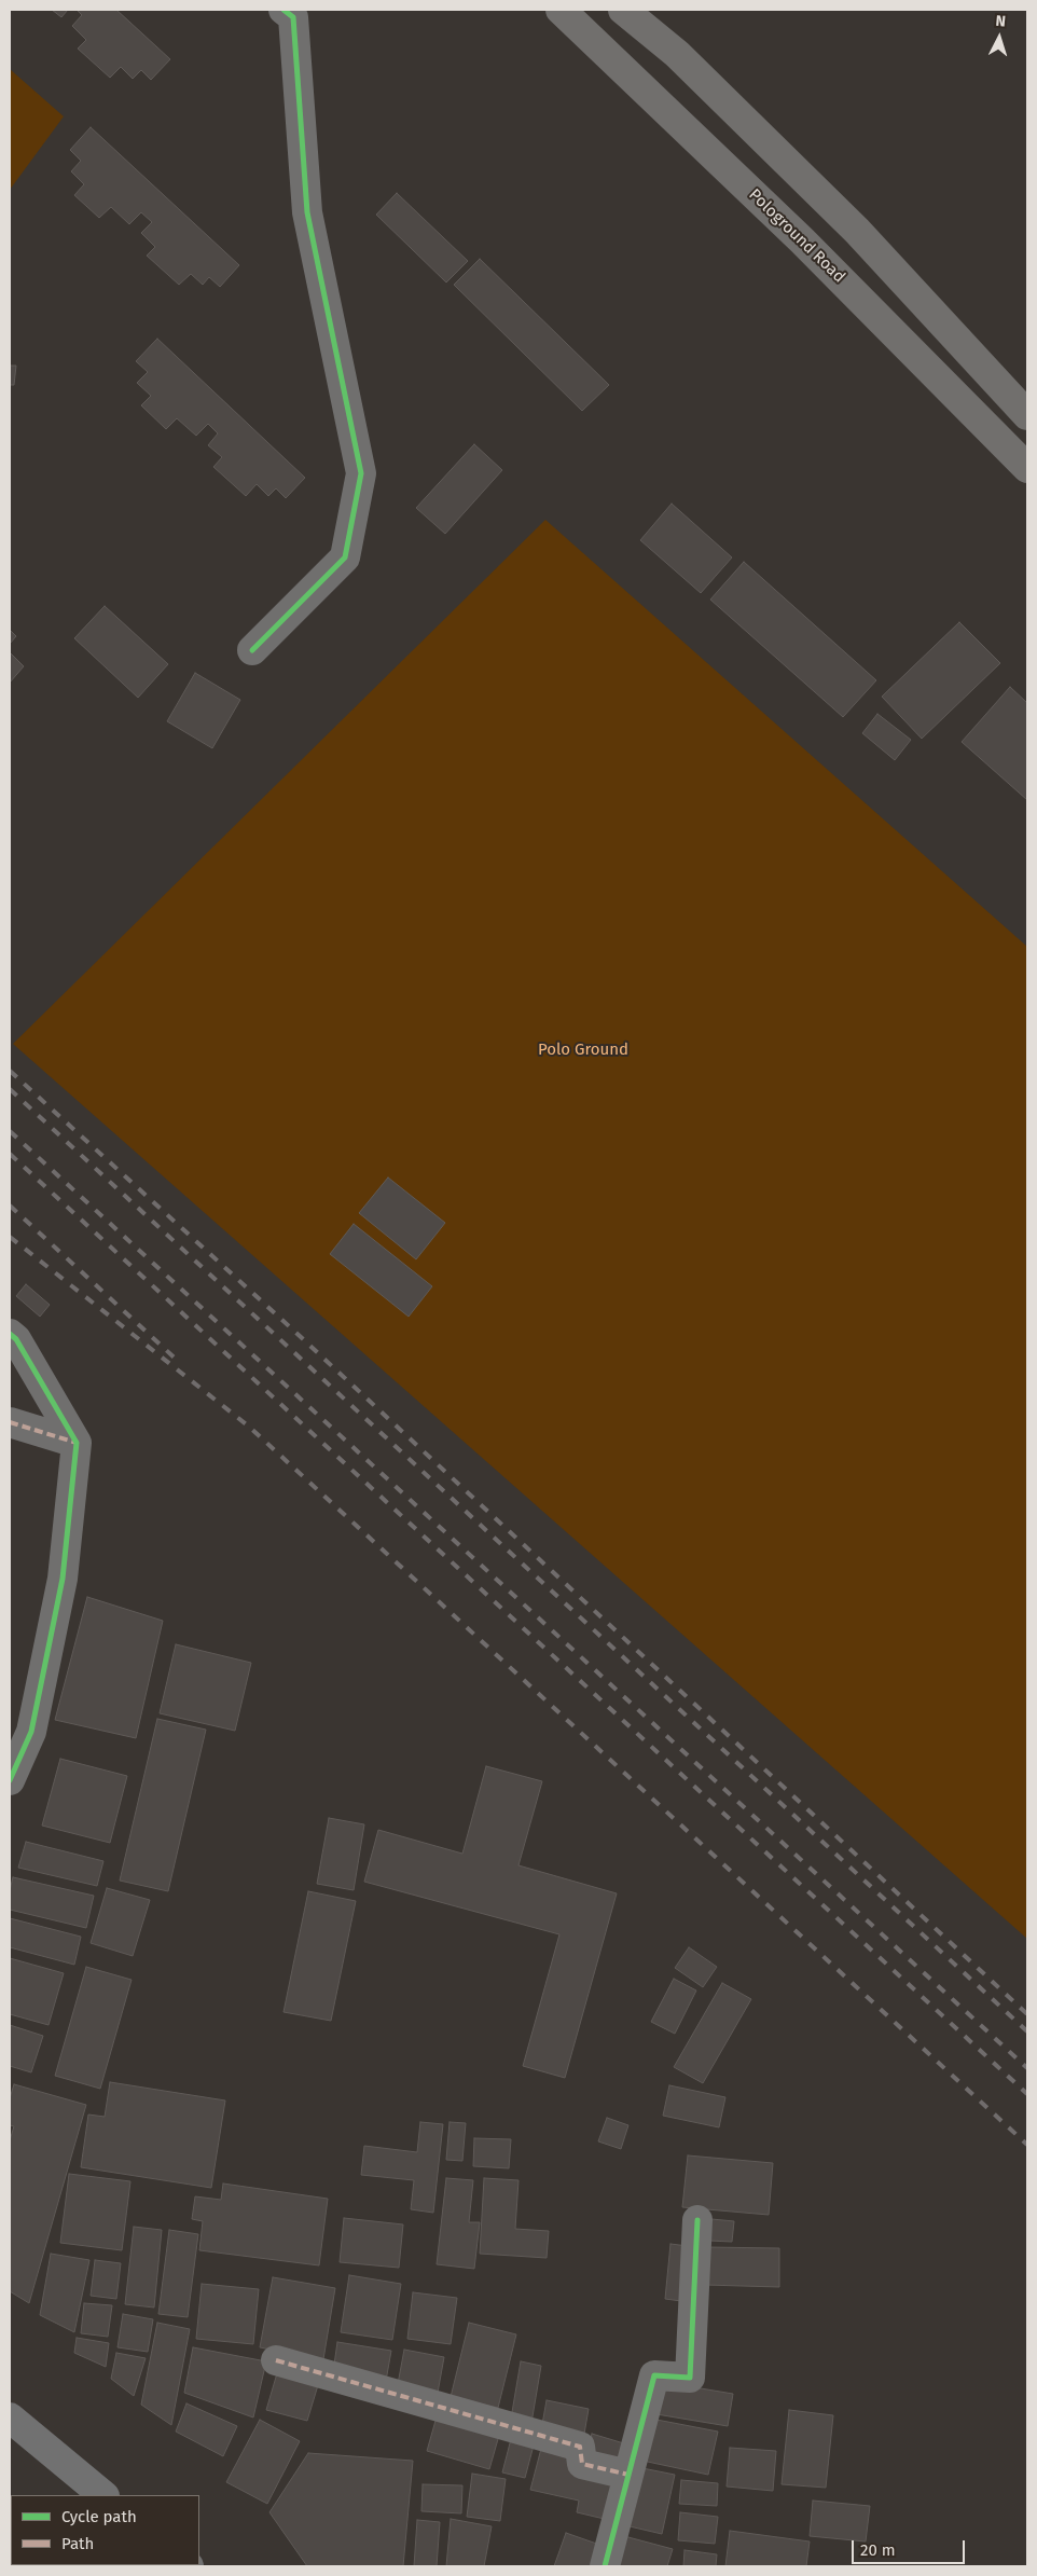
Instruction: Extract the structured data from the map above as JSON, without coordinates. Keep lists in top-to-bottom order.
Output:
{
  "streets": {
    "main road": ["Pologround Road"]
  },
  "parks": ["Polo Ground"],
  "legend": ["Cycle path", "Path"],
  "scale_bar": "20 m",
  "north": "top"
}
